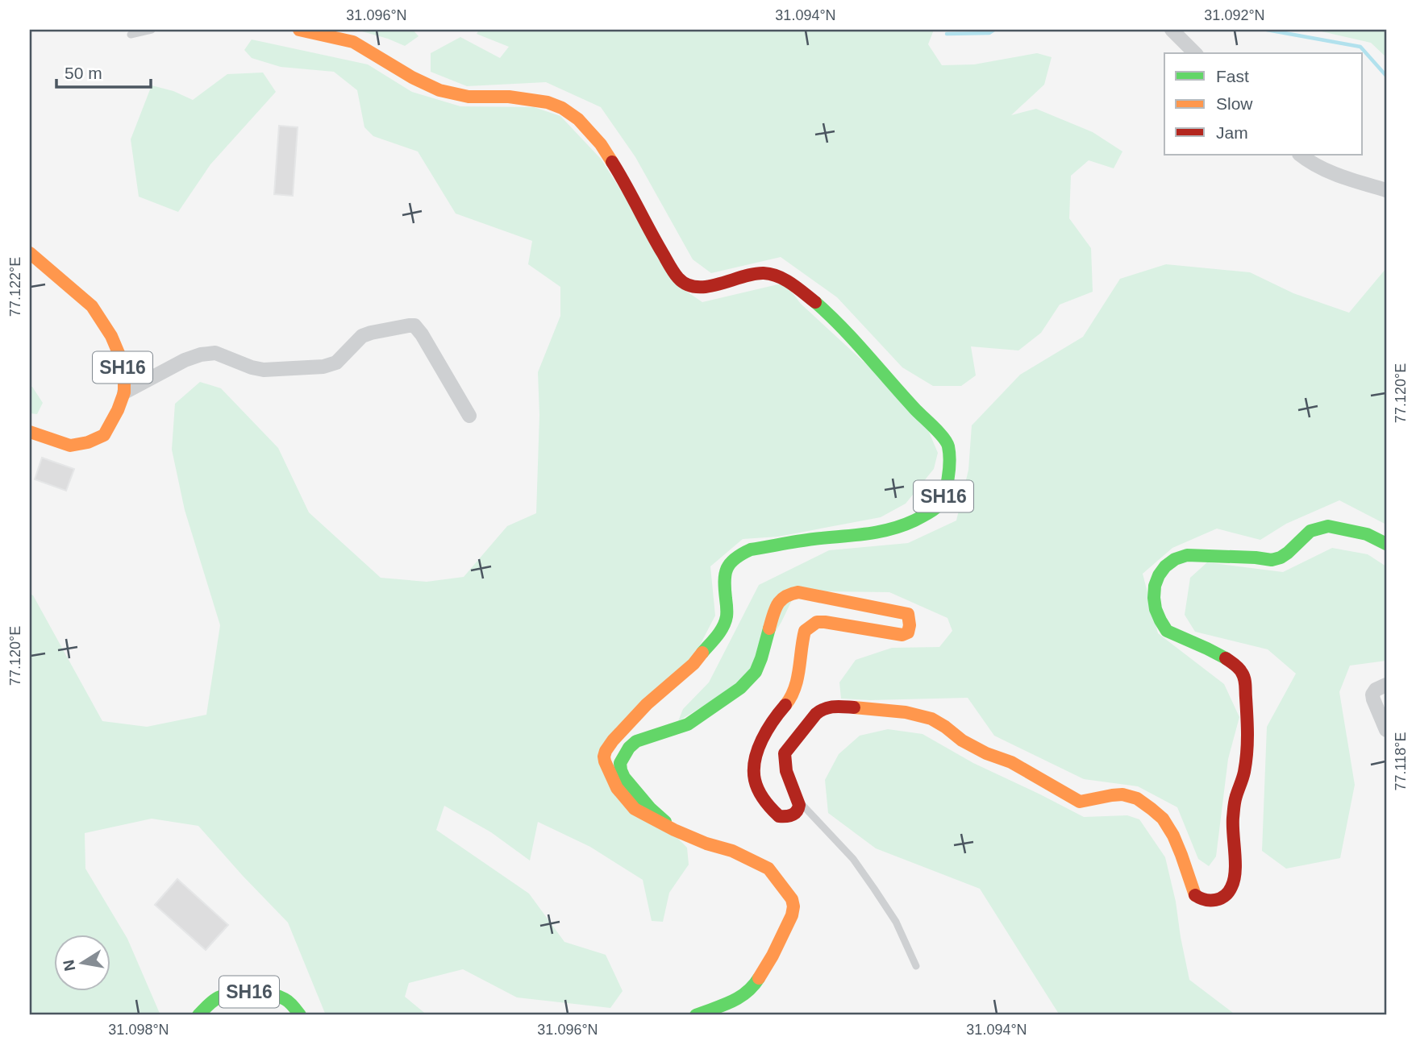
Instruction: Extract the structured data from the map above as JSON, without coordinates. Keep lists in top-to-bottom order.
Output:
{
  "streets": {
    "main road": ["SH16"]
  },
  "legend": ["Fast", "Slow", "Jam"],
  "scale_bar": "50 m",
  "north": "left",
  "coordinates": [
    "31.096°N",
    "31.094°N",
    "31.092°N",
    "77.122°E",
    "77.120°E",
    "77.118°E",
    "31.098°N"
  ]
}
